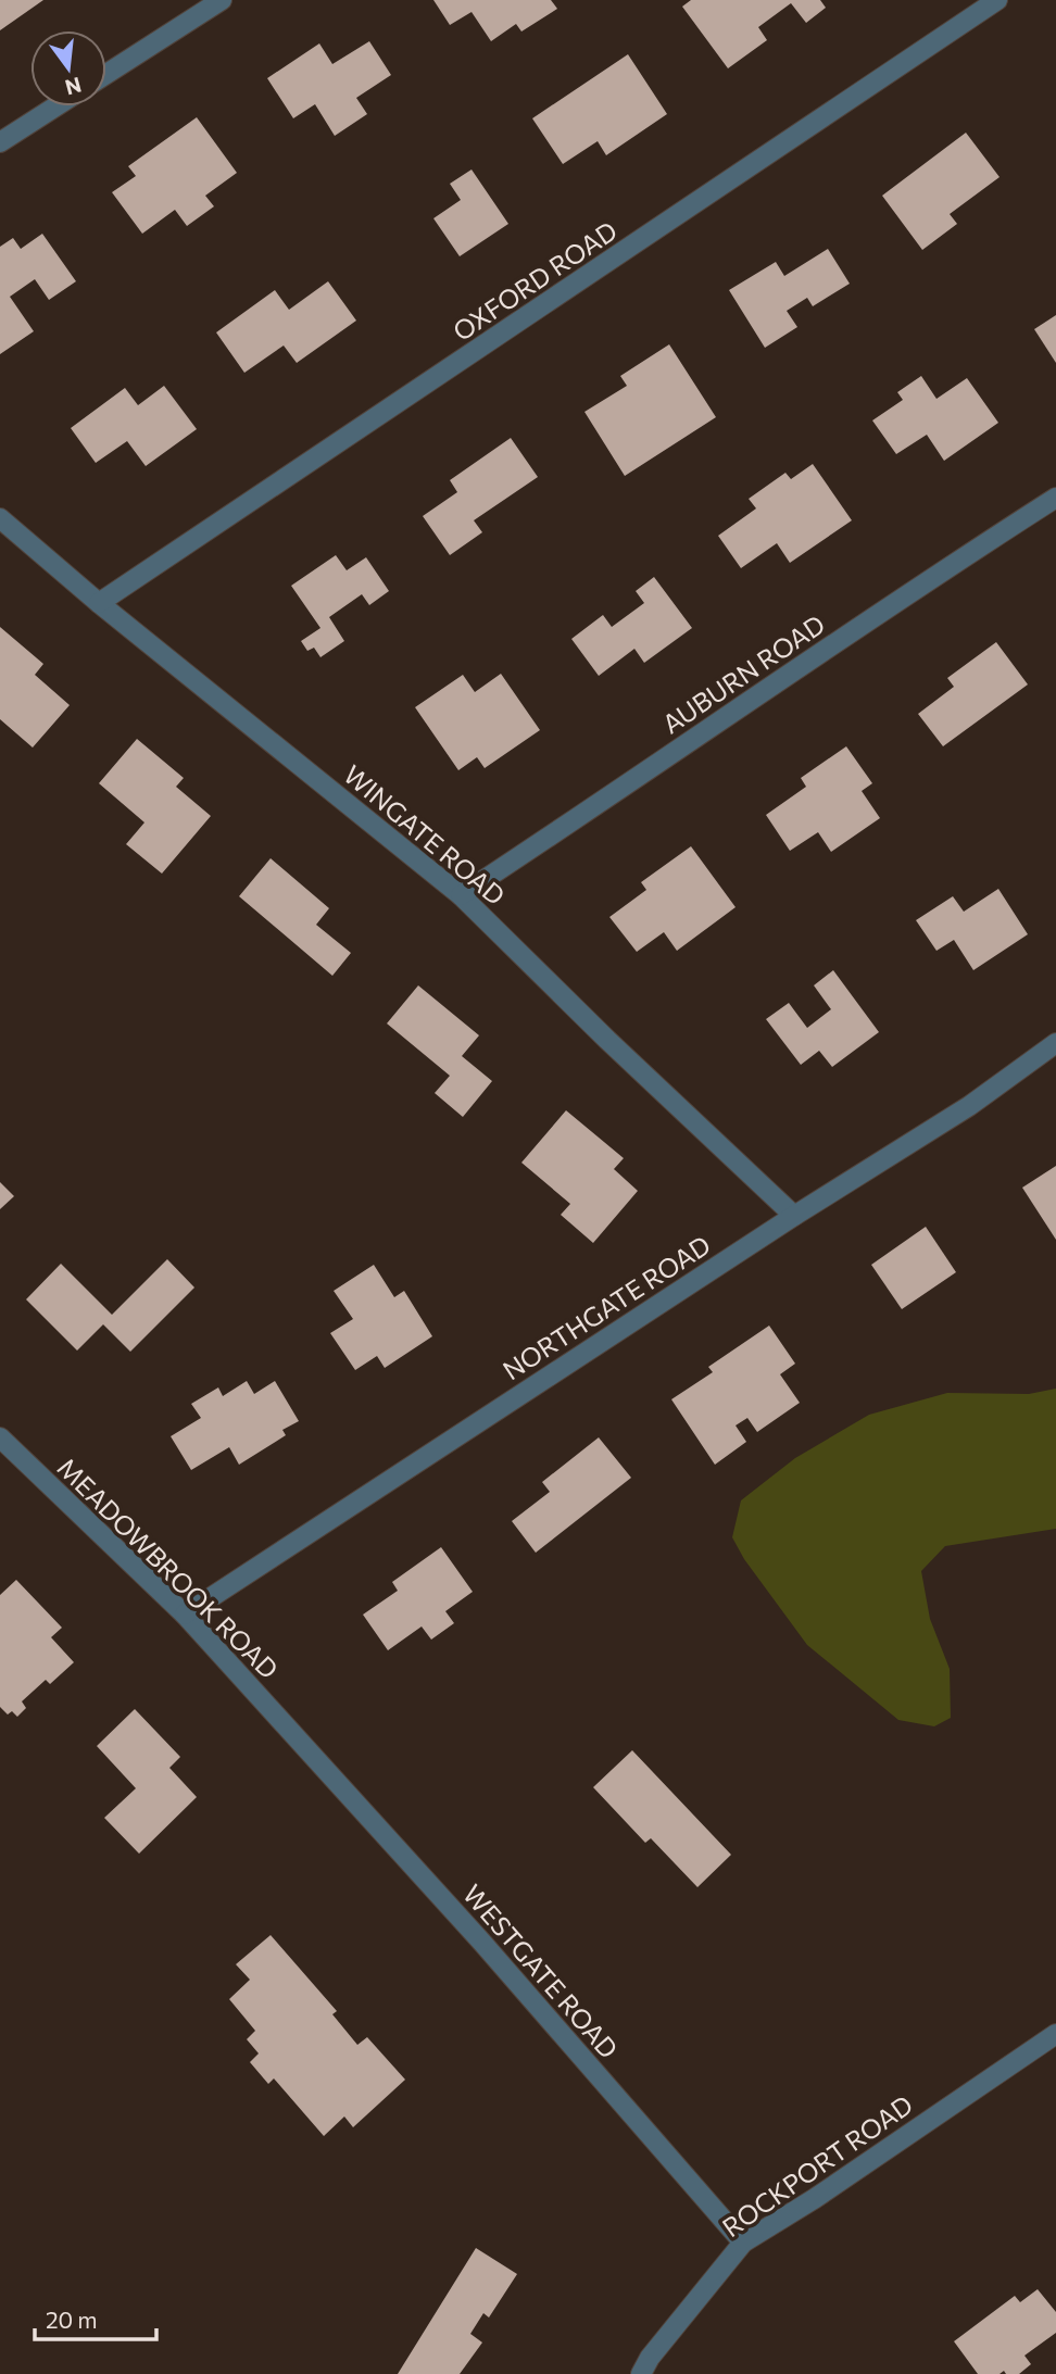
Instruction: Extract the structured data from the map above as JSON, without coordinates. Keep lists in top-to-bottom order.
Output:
{
  "streets": {
    "street": [
      "OXFORD ROAD",
      "AUBURN ROAD",
      "WINGATE ROAD",
      "NORTHGATE ROAD",
      "MEADOWBROOK ROAD",
      "WESTGATE ROAD",
      "ROCKPORT ROAD"
    ]
  },
  "crossings": [
    ["OXFORD ROAD", "WINGATE ROAD"],
    ["AUBURN ROAD", "WINGATE ROAD"],
    ["WINGATE ROAD", "NORTHGATE ROAD"],
    ["NORTHGATE ROAD", "MEADOWBROOK ROAD"],
    ["MEADOWBROOK ROAD", "WESTGATE ROAD"],
    ["WESTGATE ROAD", "ROCKPORT ROAD"]
  ],
  "scale_bar": "20 m",
  "north": "bottom"
}
